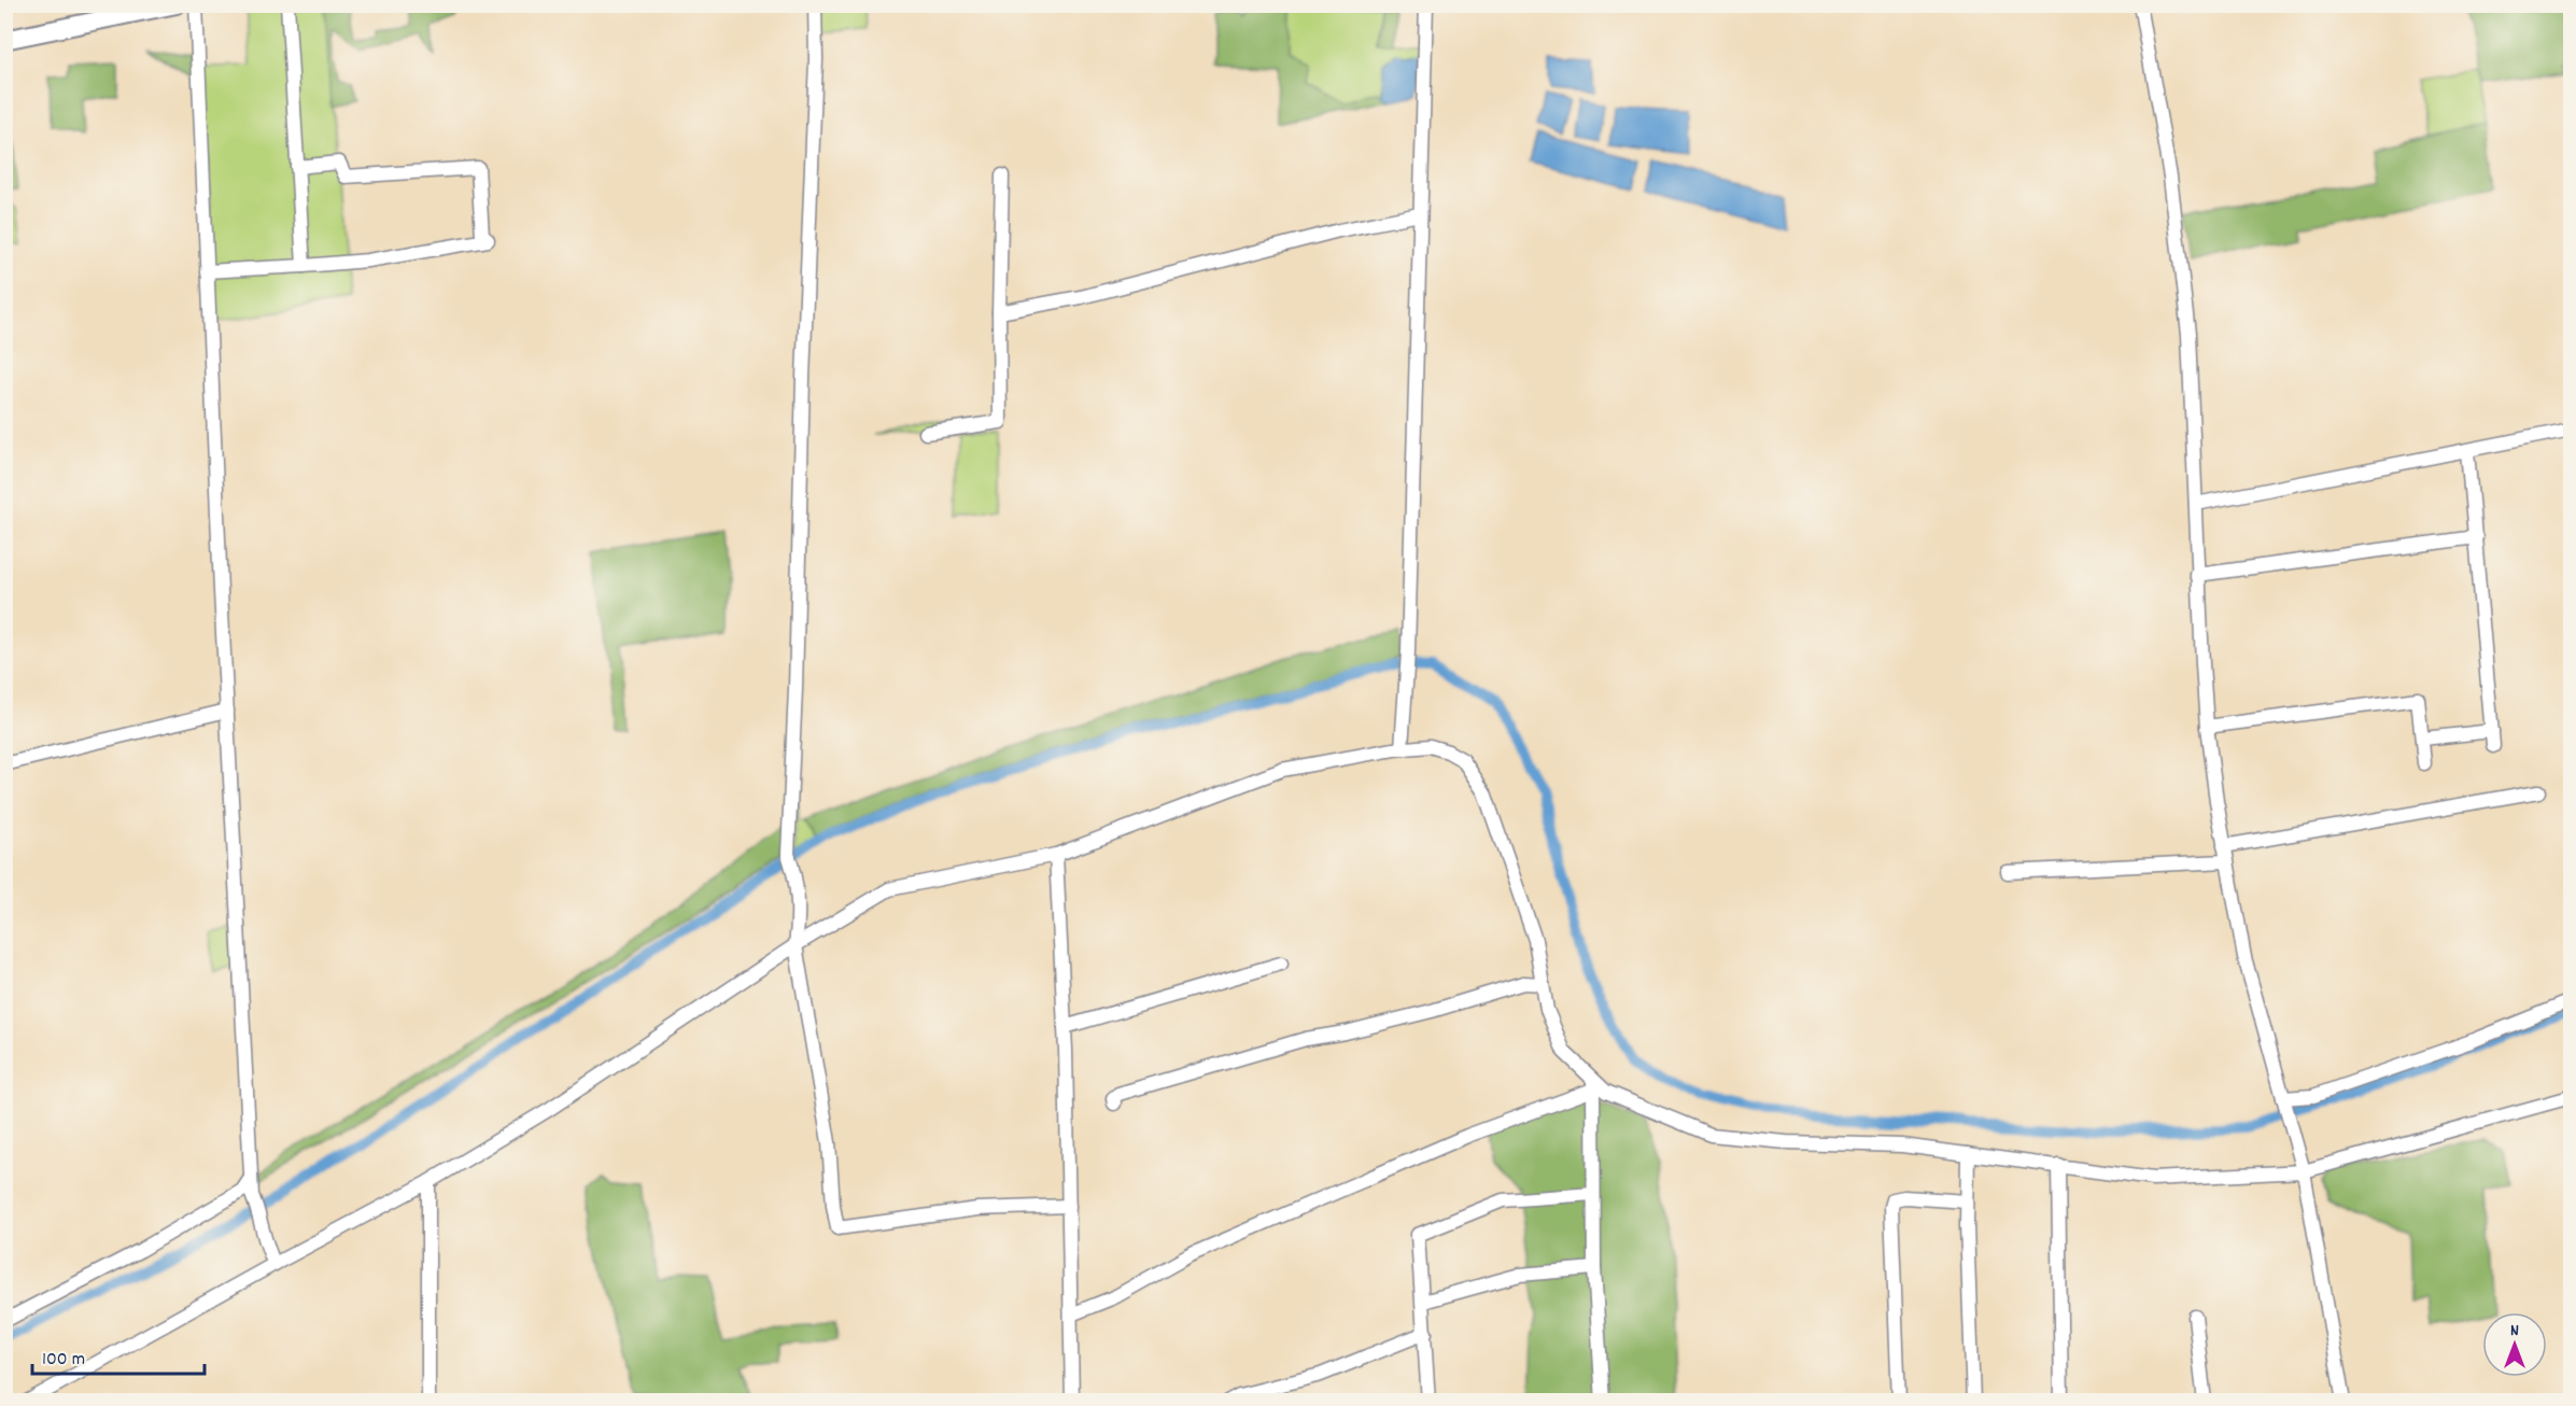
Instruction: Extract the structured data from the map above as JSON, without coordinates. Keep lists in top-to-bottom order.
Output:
{
  "scale_bar": "100 m",
  "north": "top"
}
